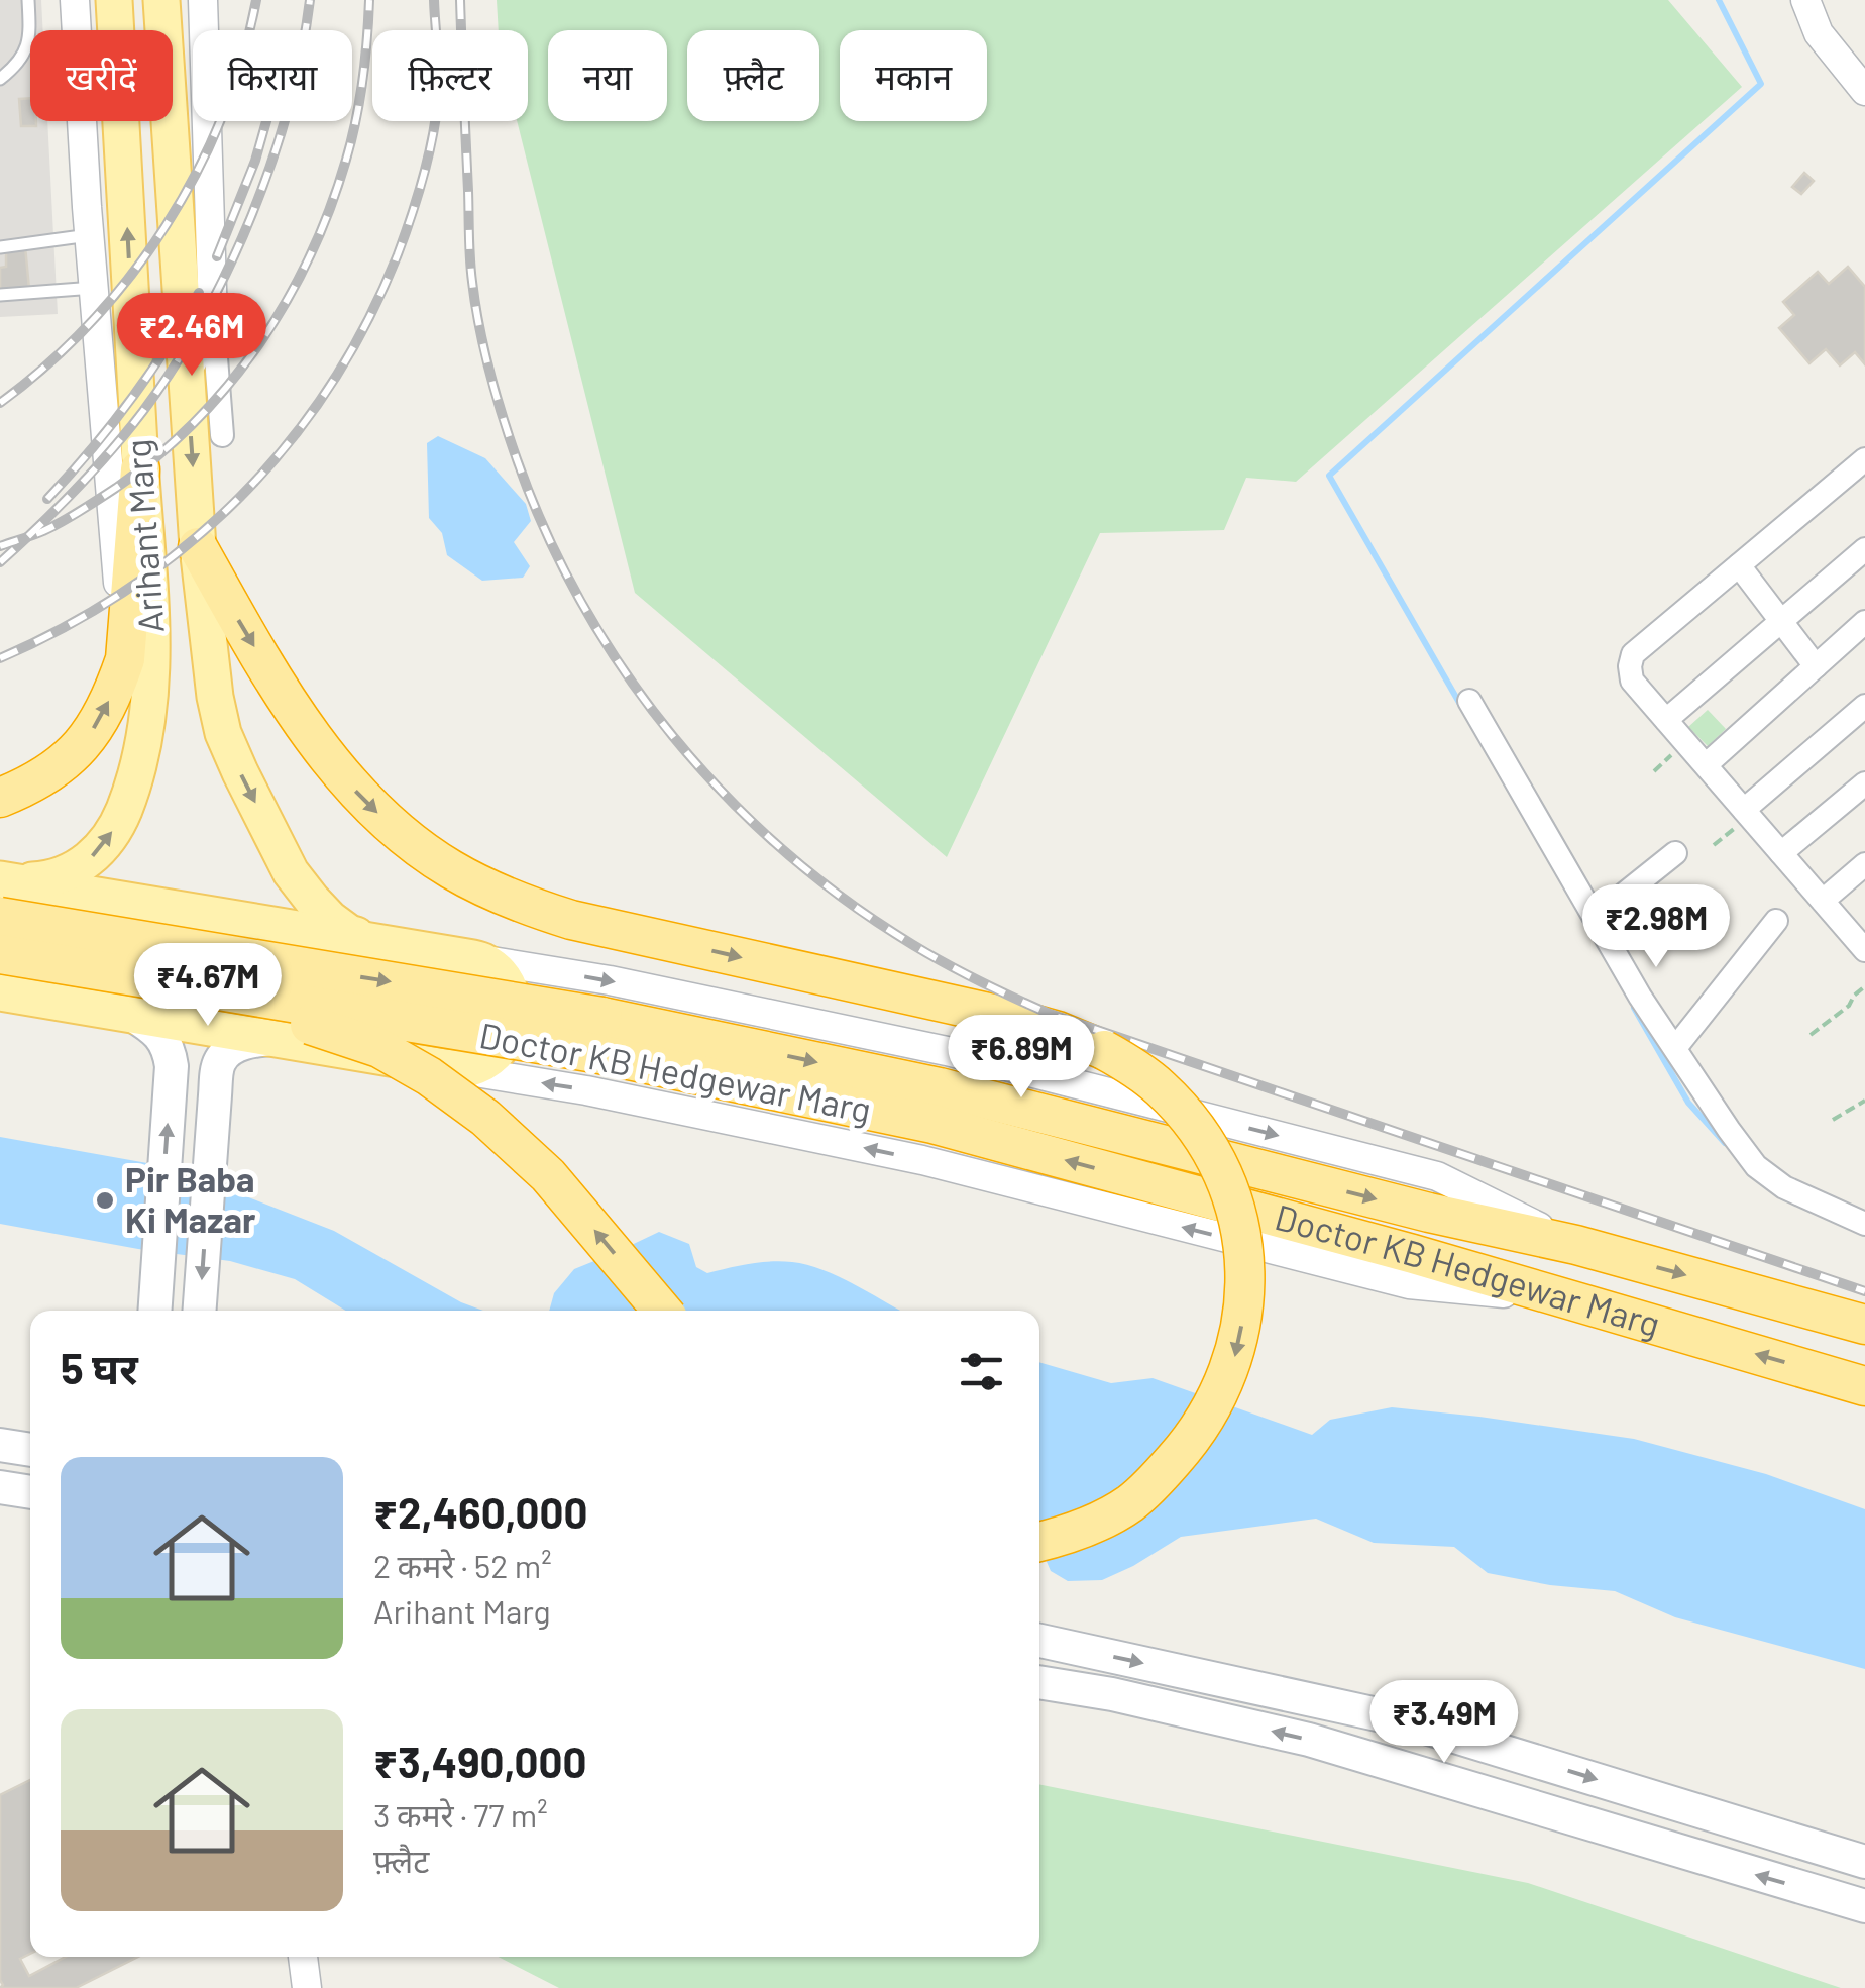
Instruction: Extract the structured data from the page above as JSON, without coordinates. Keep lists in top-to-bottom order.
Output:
{
  "streets": {
    "highway": ["Doctor KB Hedgewar Marg"],
    "main road": ["Arihant Marg"]
  },
  "crossings": [
    ["Arihant Marg", "Doctor KB Hedgewar Marg"]
  ],
  "places": ["Pir Baba Ki Mazar"],
  "page": {
    "chip": [
      "खरीदें",
      "किराया",
      "फ़िल्टर",
      "नया",
      "फ़्लैट",
      "मकान"
    ],
    "price": [
      "₹2.46M",
      "₹2.98M",
      "₹4.67M",
      "₹6.89M",
      "₹3.49M"
    ],
    "heading": "5 घर",
    "list": [
      {
        "name": "₹2,460,000",
        "note": "2 कमरे · 52 m² · Arihant Marg"
      },
      {
        "name": "₹3,490,000",
        "note": "3 कमरे · 77 m² · फ़्लैट"
      }
    ]
  }
}
